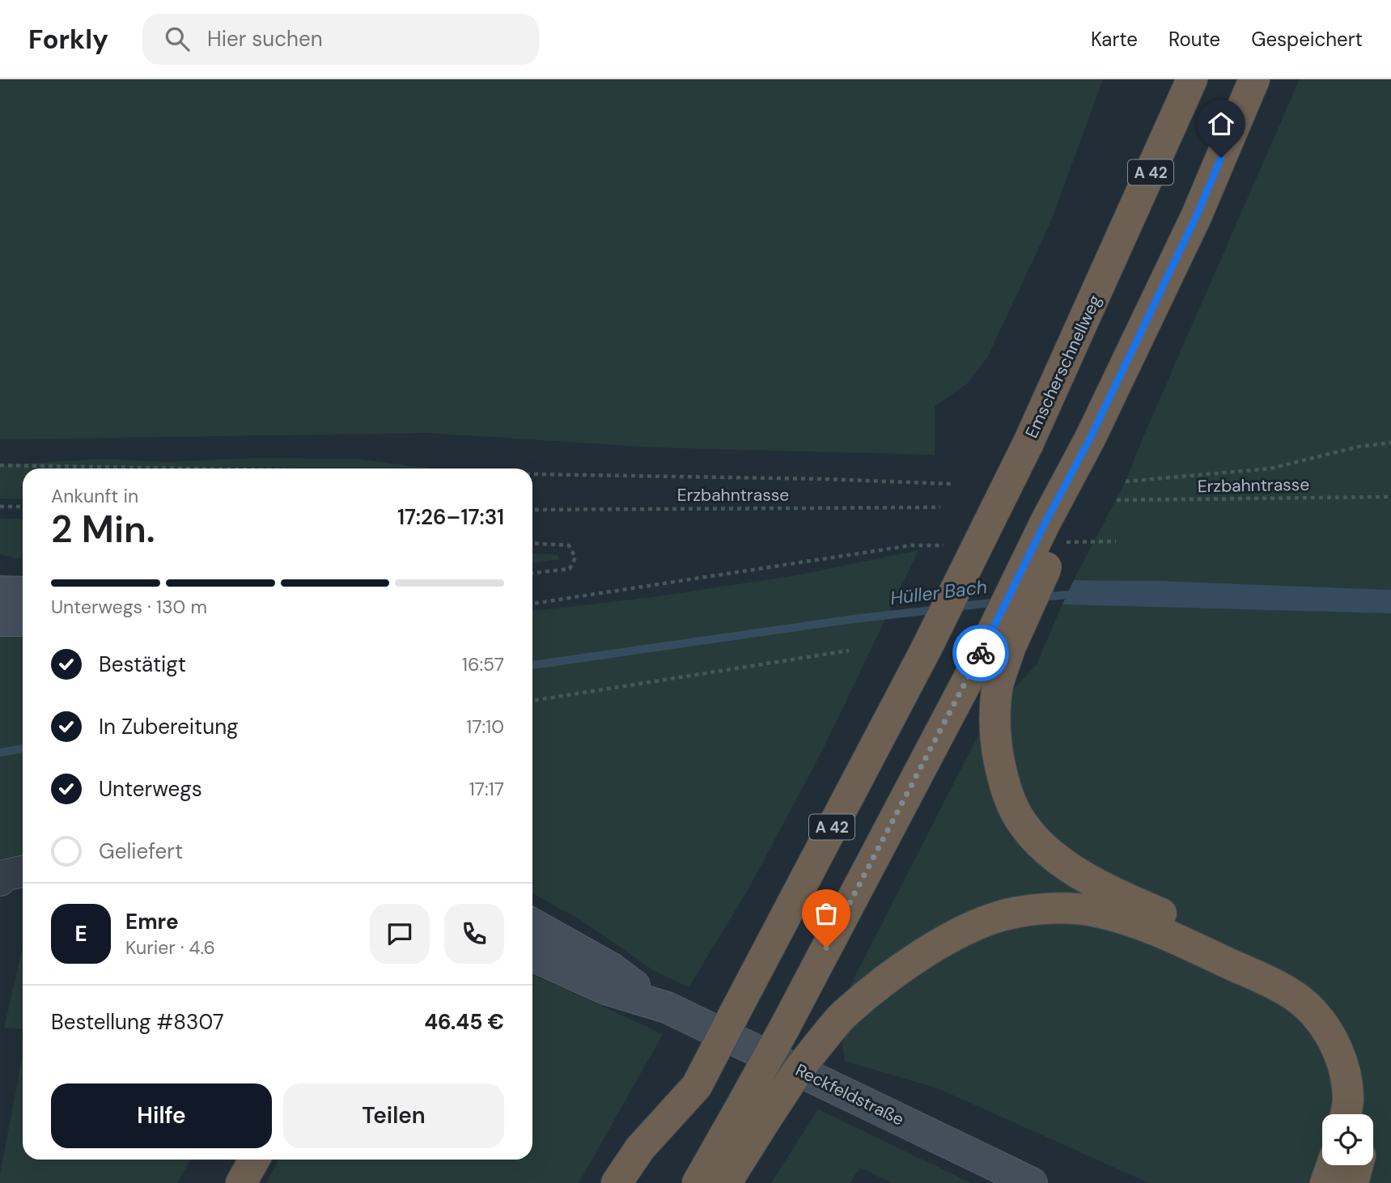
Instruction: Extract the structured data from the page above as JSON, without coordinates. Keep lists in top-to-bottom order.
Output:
{
  "streets": {
    "highway": ["A 42", "Emscherschnellweg"],
    "street": ["Reckfeldstraße"],
    "path": ["Erzbahntrasse"]
  },
  "crossings": [
    ["A 42", "Emscherschnellweg"]
  ],
  "water": ["Hüller Bach"],
  "page": {
    "header": "Forkly",
    "search": "Hier suchen",
    "nav": ["Karte", "Route", "Gespeichert"],
    "heading": ["2 Min.", "Ankunft in", "17:26–17:31"],
    "panel": [
      "Emre",
      "Kurier · 4.6",
      "Bestellung #8307",
      "46.45 €"
    ],
    "bar": "Unterwegs · 130 m",
    "list": [
      ["Bestätigt", "16:57"],
      ["In Zubereitung", "17:10"],
      ["Unterwegs", "17:17"],
      "Geliefert"
    ],
    "round": "E",
    "buttons": ["Hilfe", "Teilen"]
  }
}
